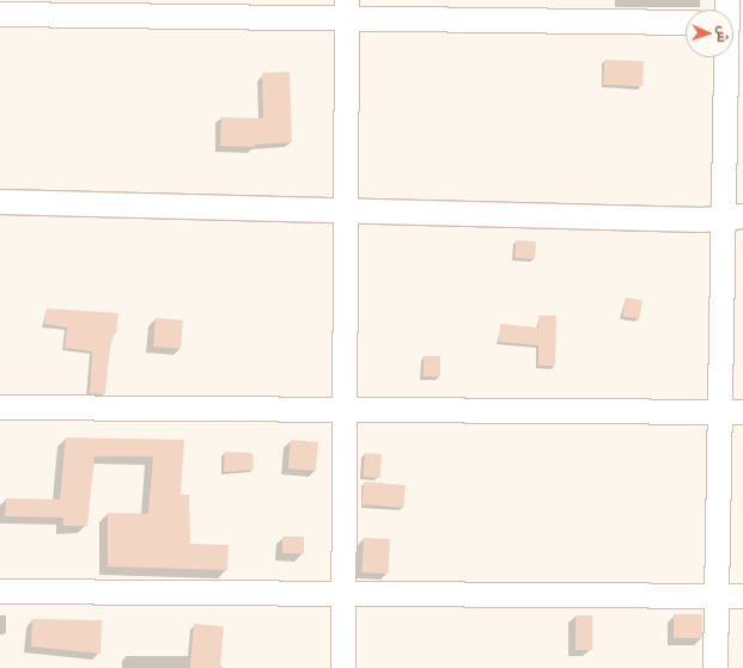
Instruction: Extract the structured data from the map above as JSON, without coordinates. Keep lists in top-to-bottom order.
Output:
{
  "north": "right"
}
